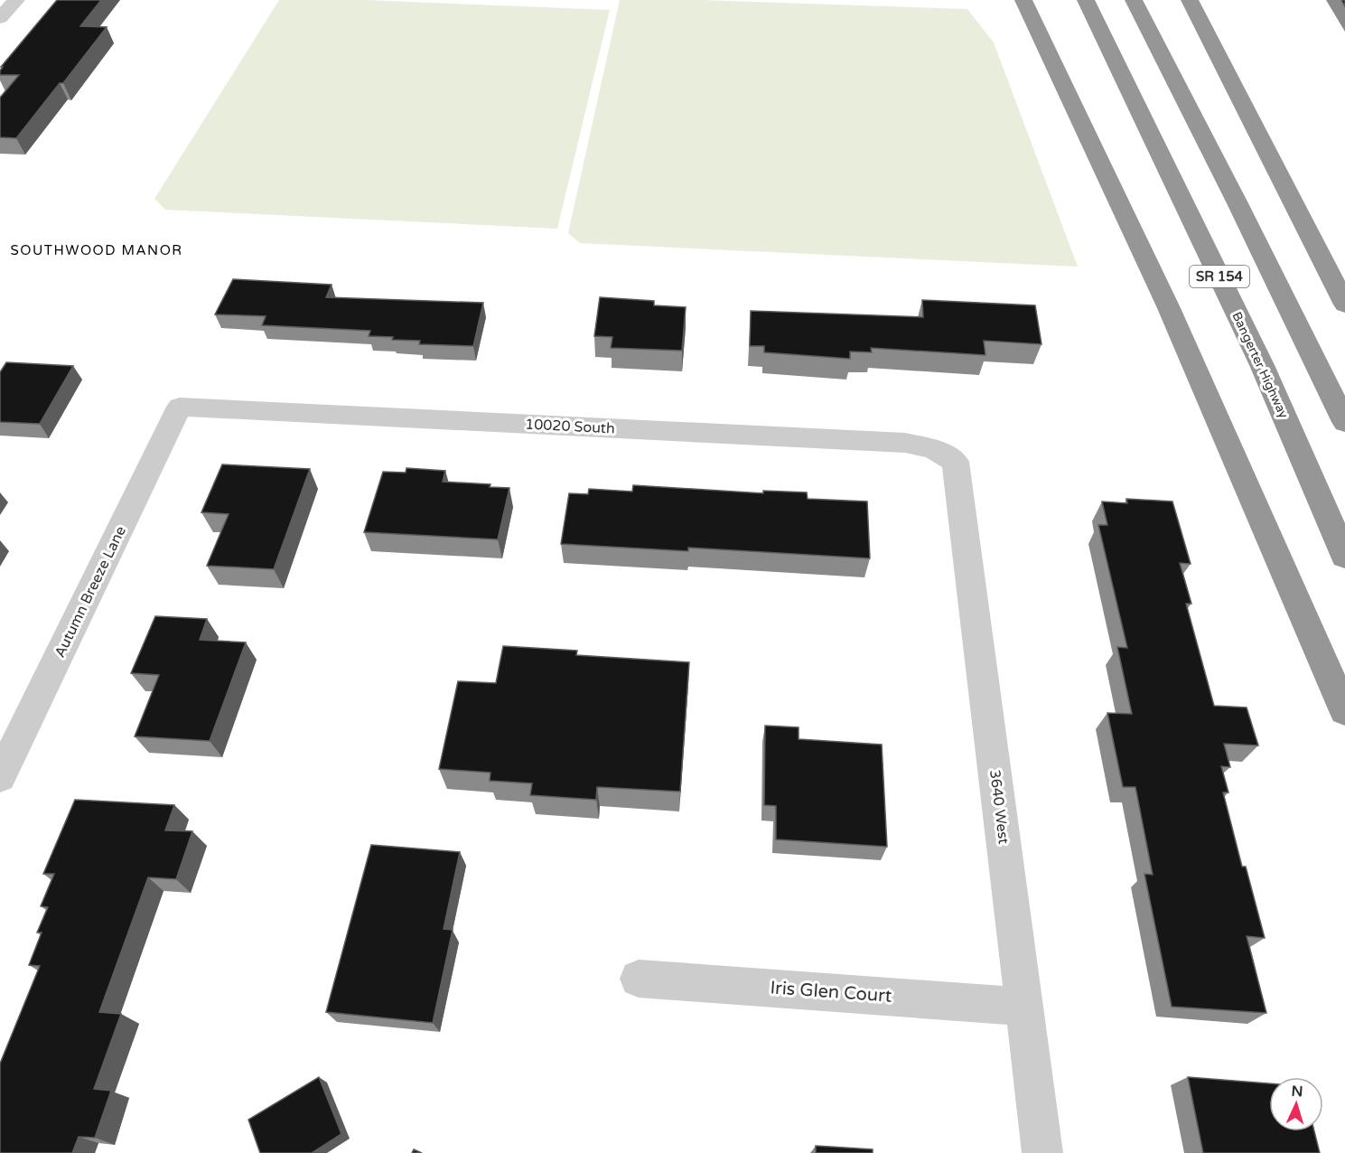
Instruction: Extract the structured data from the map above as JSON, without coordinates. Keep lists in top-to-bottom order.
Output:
{
  "streets": {
    "highway": ["SR 154", "Bangerter Highway"],
    "street": [
      "10020 South",
      "Autumn Breeze Lane",
      "3640 West",
      "Iris Glen Court"
    ]
  },
  "crossings": [
    ["10020 South", "Autumn Breeze Lane"],
    ["10020 South", "3640 West"],
    ["3640 West", "Iris Glen Court"]
  ],
  "districts": ["SOUTHWOOD MANOR"],
  "north": "top"
}
